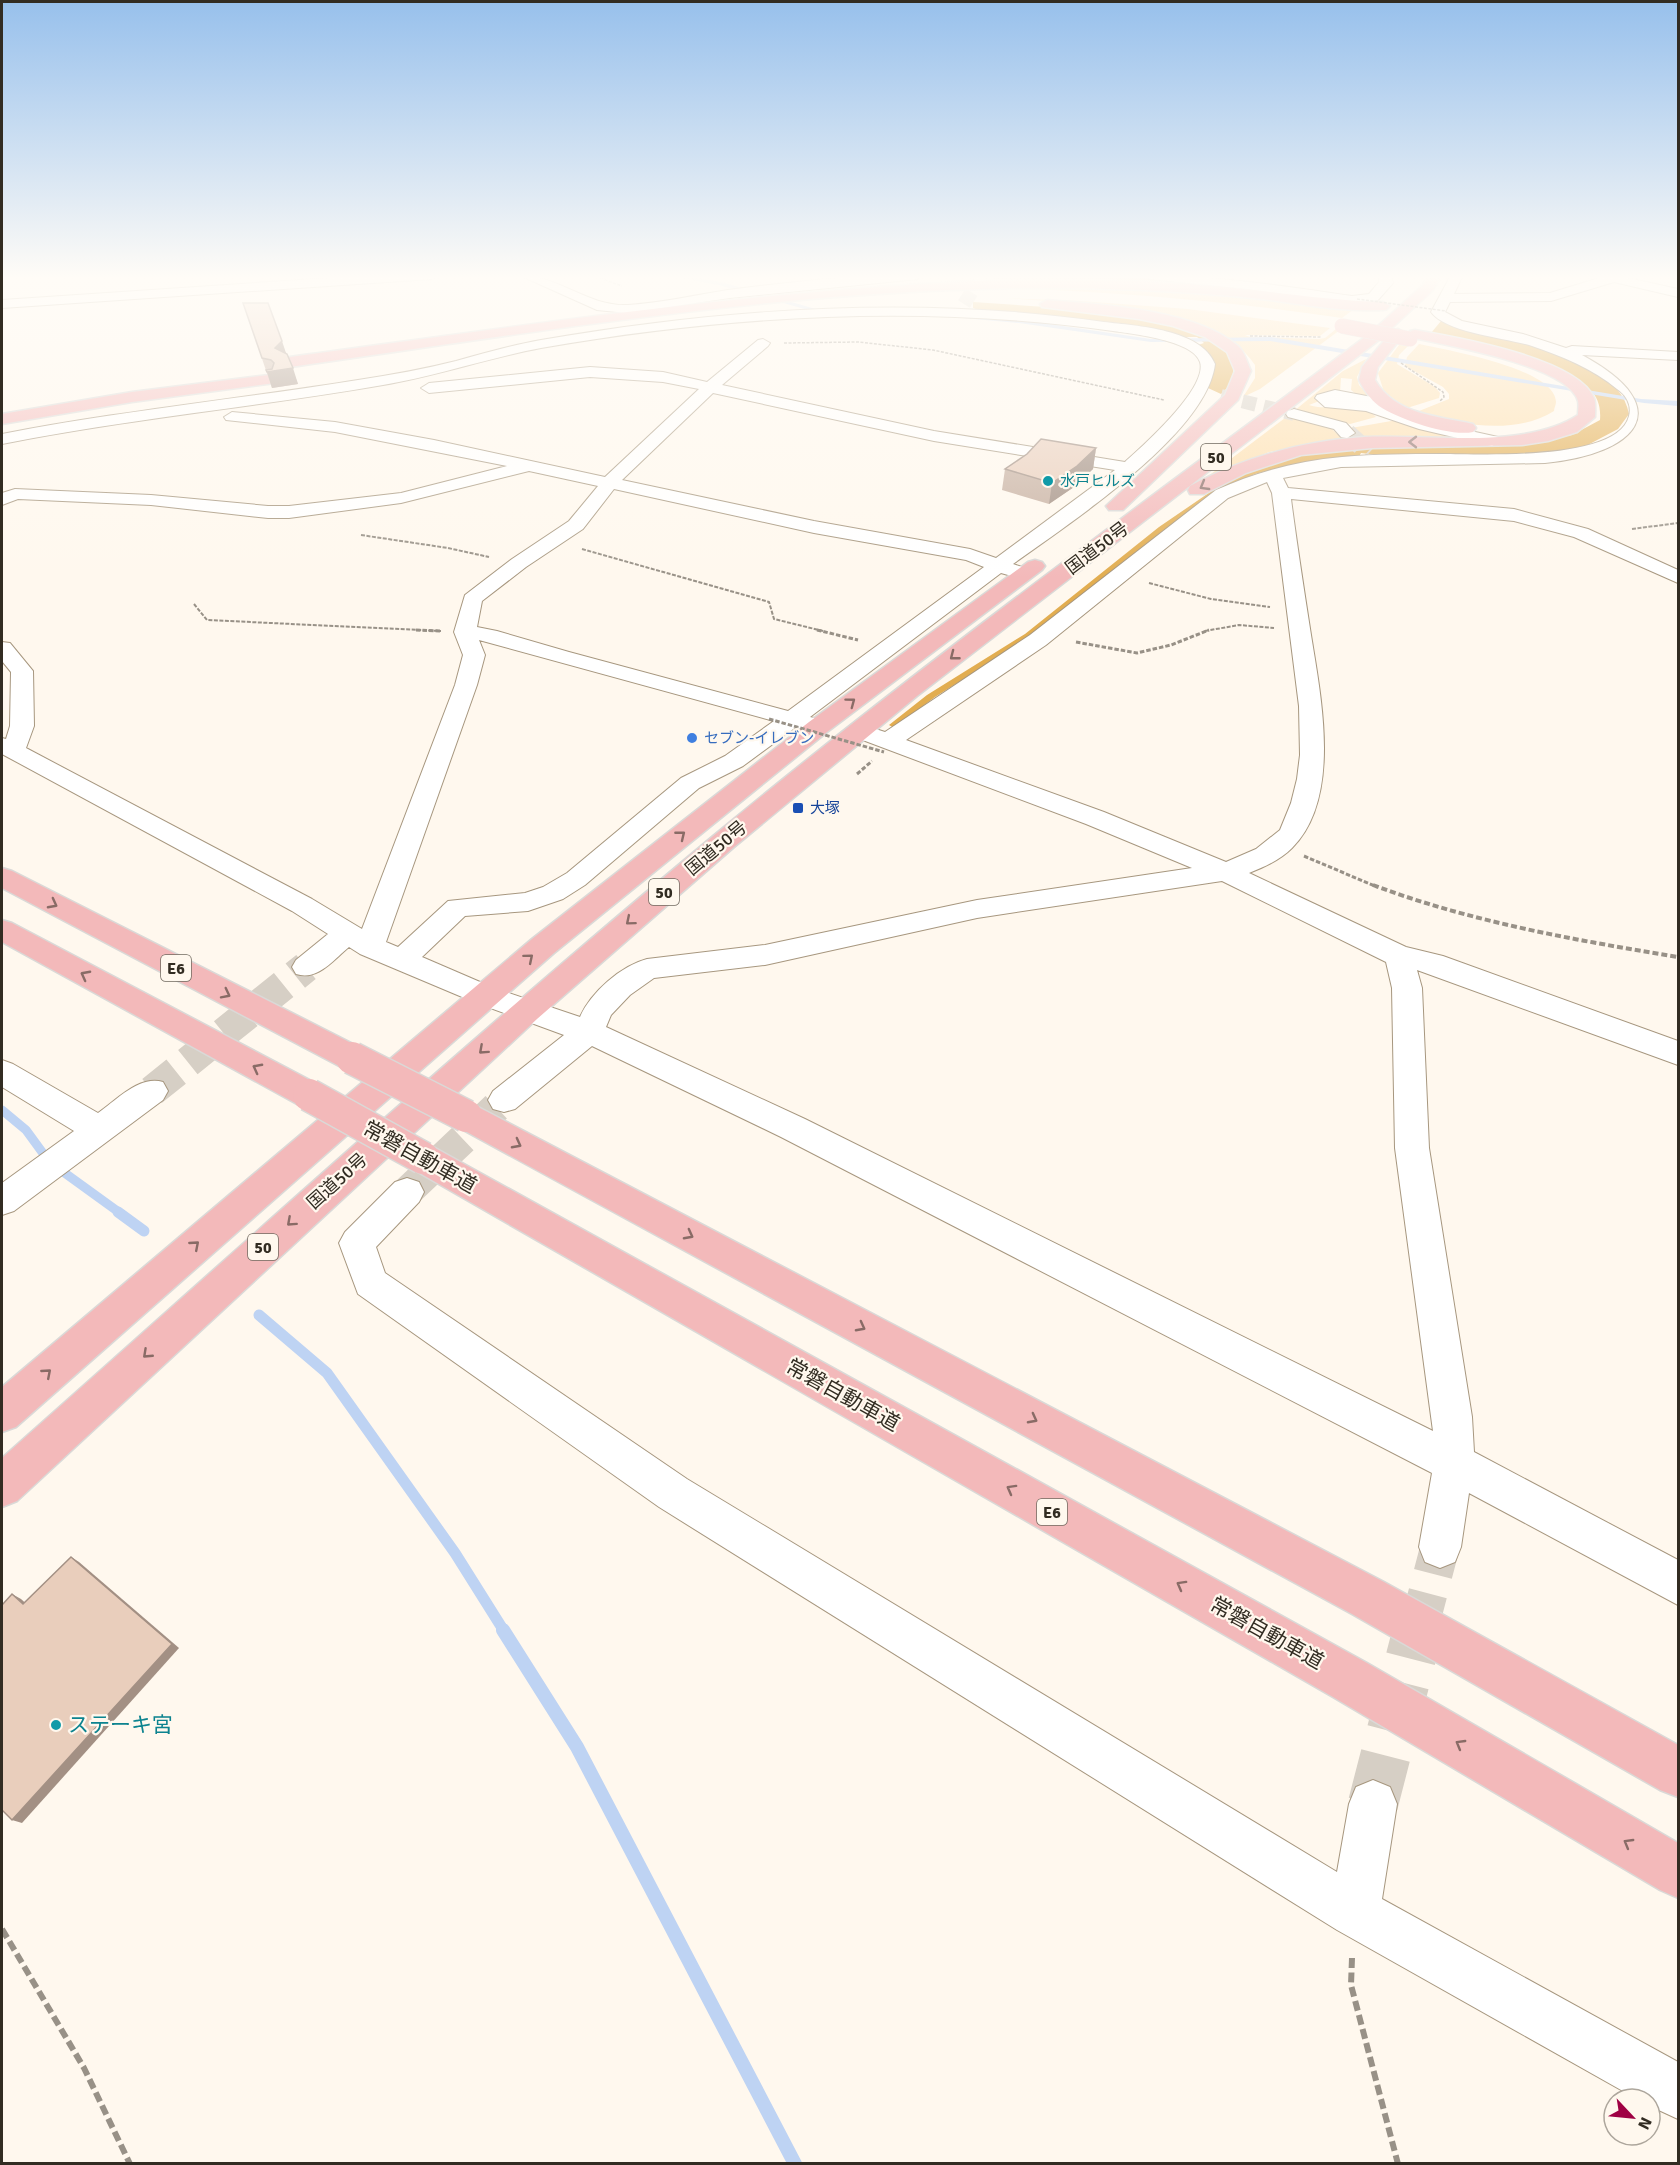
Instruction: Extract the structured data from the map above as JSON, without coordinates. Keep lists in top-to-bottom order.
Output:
{
  "streets": {
    "highway": [
      "50",
      "国道50号",
      "E6",
      "常磐自動車道"
    ]
  },
  "places": {
    "other": ["水戸ヒルズ", "セブン-イレブン", "ステーキ宮"],
    "transit": ["大塚"]
  },
  "north": "bottom right"
}
